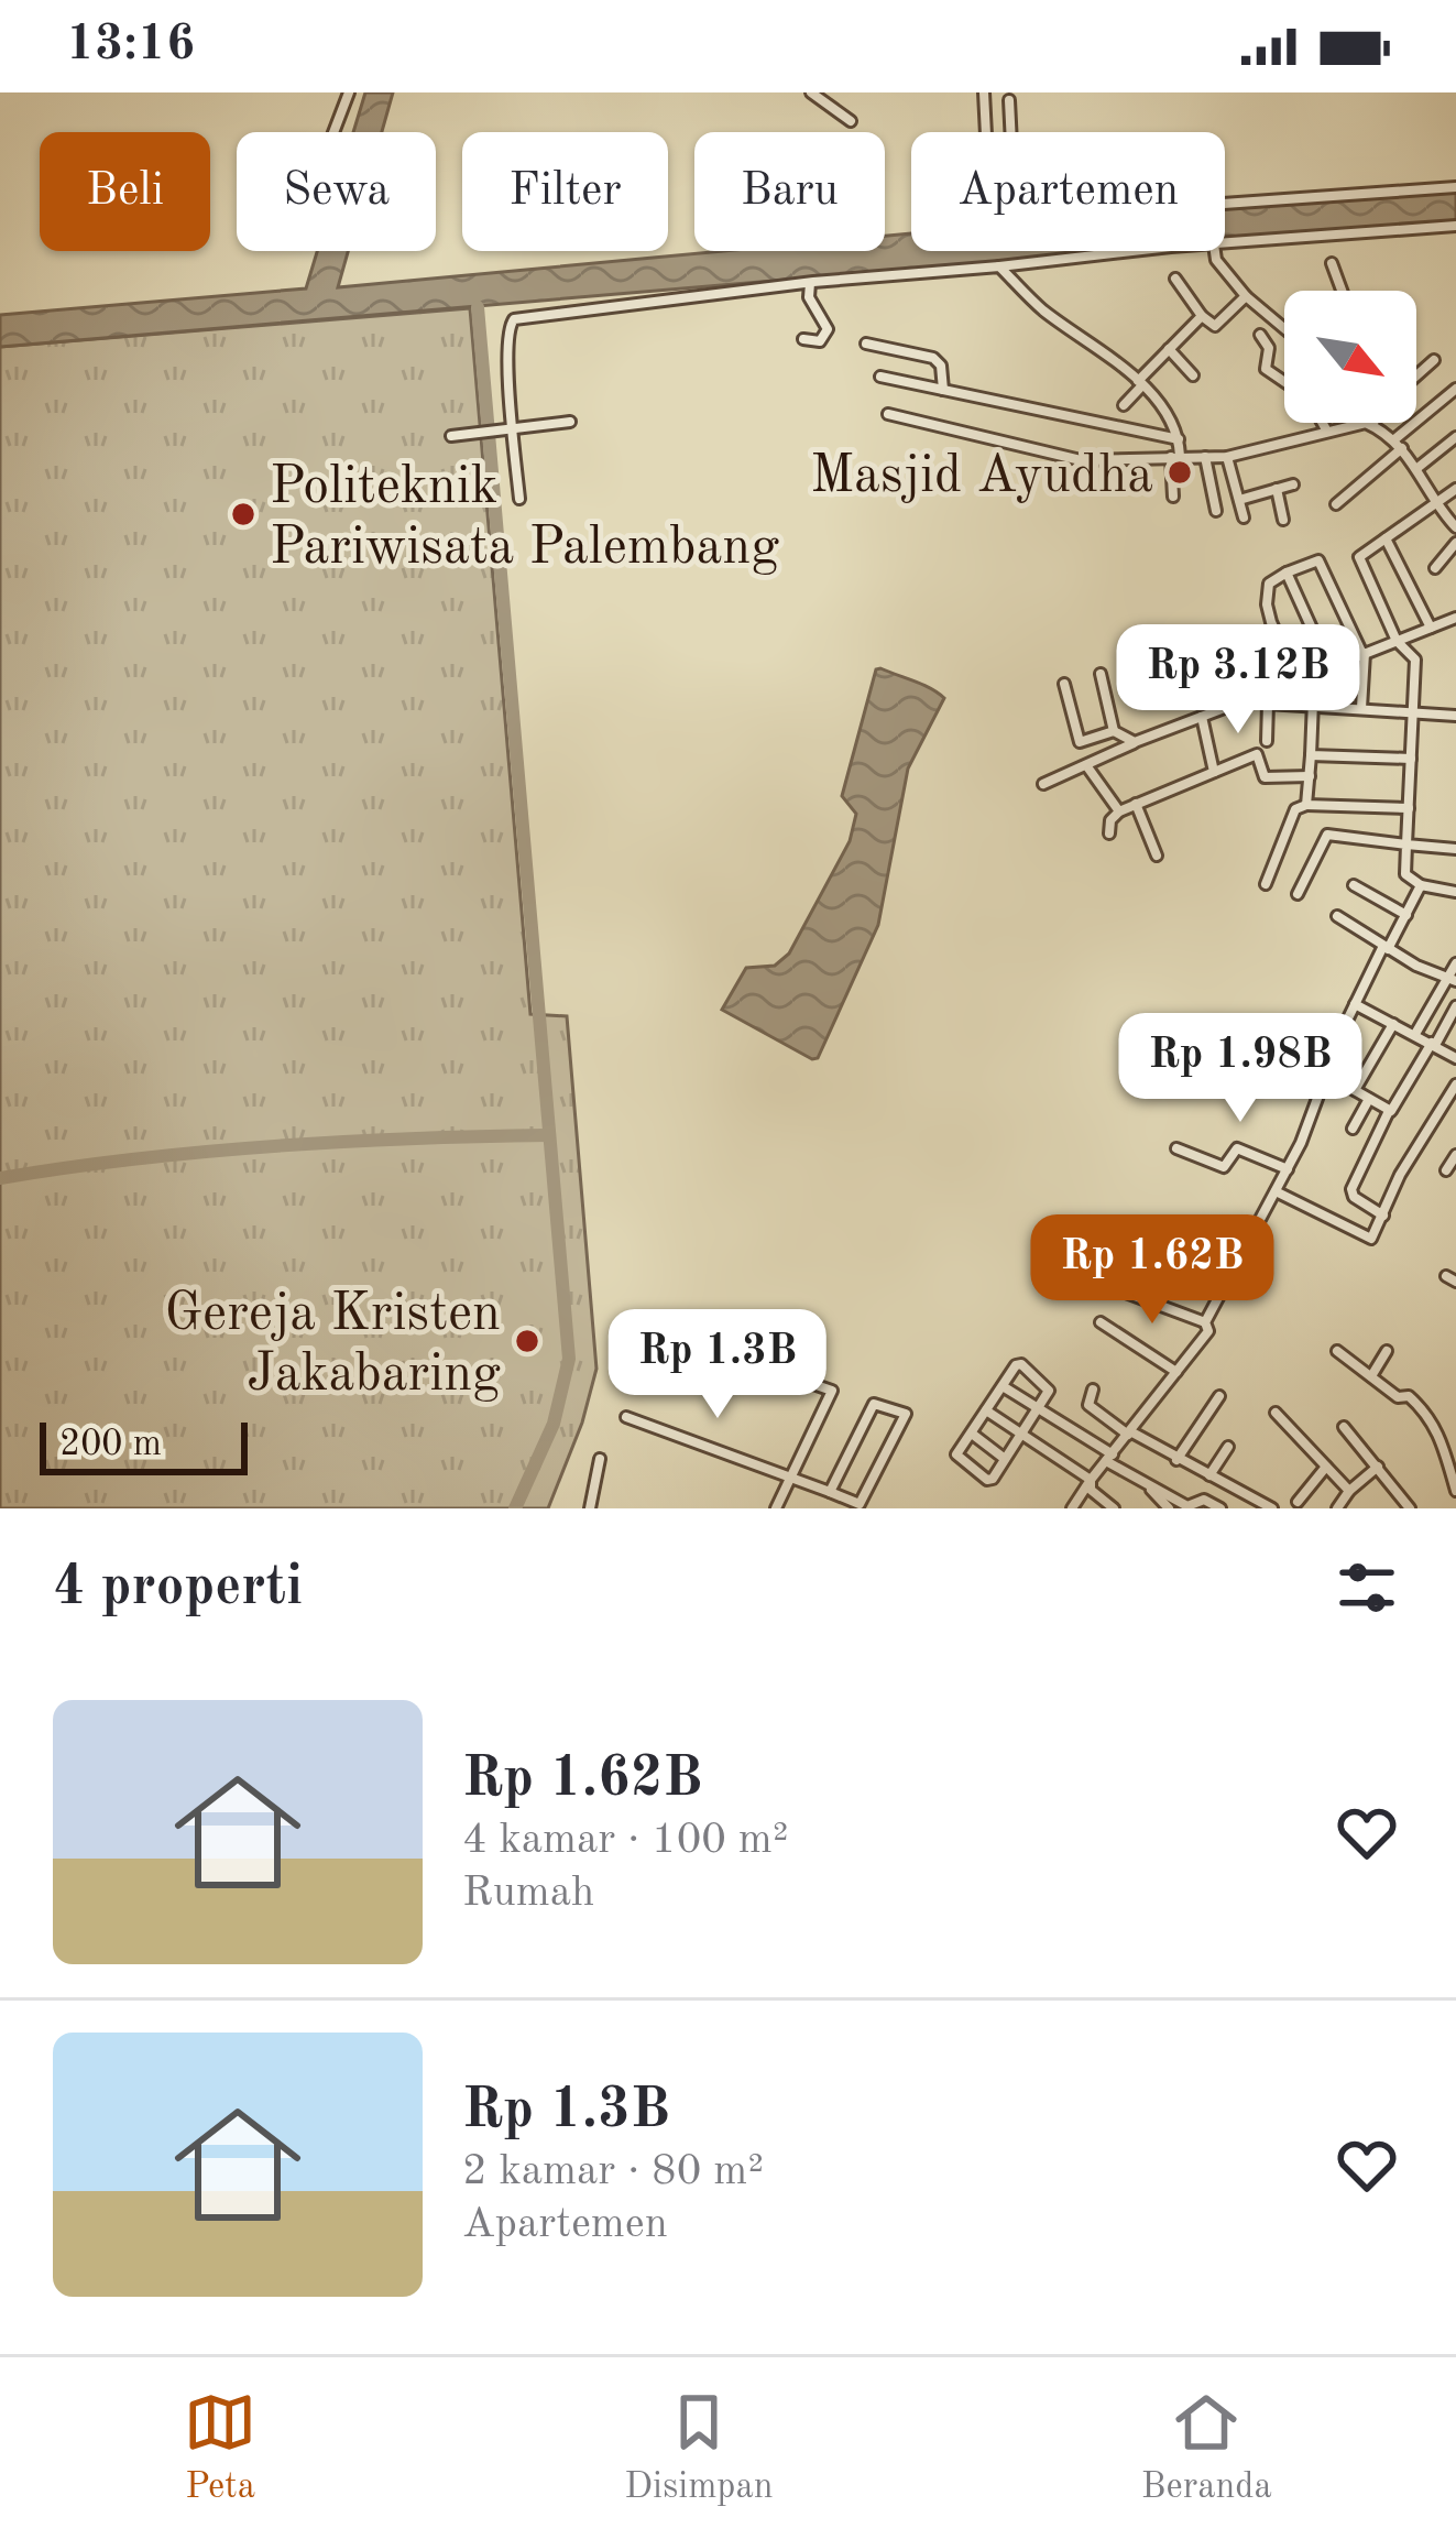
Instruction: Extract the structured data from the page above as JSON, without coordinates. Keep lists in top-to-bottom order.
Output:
{
  "places": ["Masjid Ayudha", "Politeknik Pariwisata Palembang", "Gereja Kristen Jakabaring"],
  "scale_bar": "200 m",
  "north": "bottom right",
  "page": {
    "status": "13:16",
    "chip": [
      "Beli",
      "Sewa",
      "Filter",
      "Baru",
      "Apartemen"
    ],
    "price": [
      "Rp 3.12B",
      "Rp 1.98B",
      "Rp 1.62B",
      "Rp 1.3B"
    ],
    "scale": "200 m",
    "heading": "4 properti",
    "list": [
      {
        "name": "Rp 1.62B",
        "note": "4 kamar · 100 m² · Rumah"
      },
      {
        "name": "Rp 1.3B",
        "note": "2 kamar · 80 m² · Apartemen"
      }
    ],
    "tabs": ["Peta", "Disimpan", "Beranda"]
  }
}
